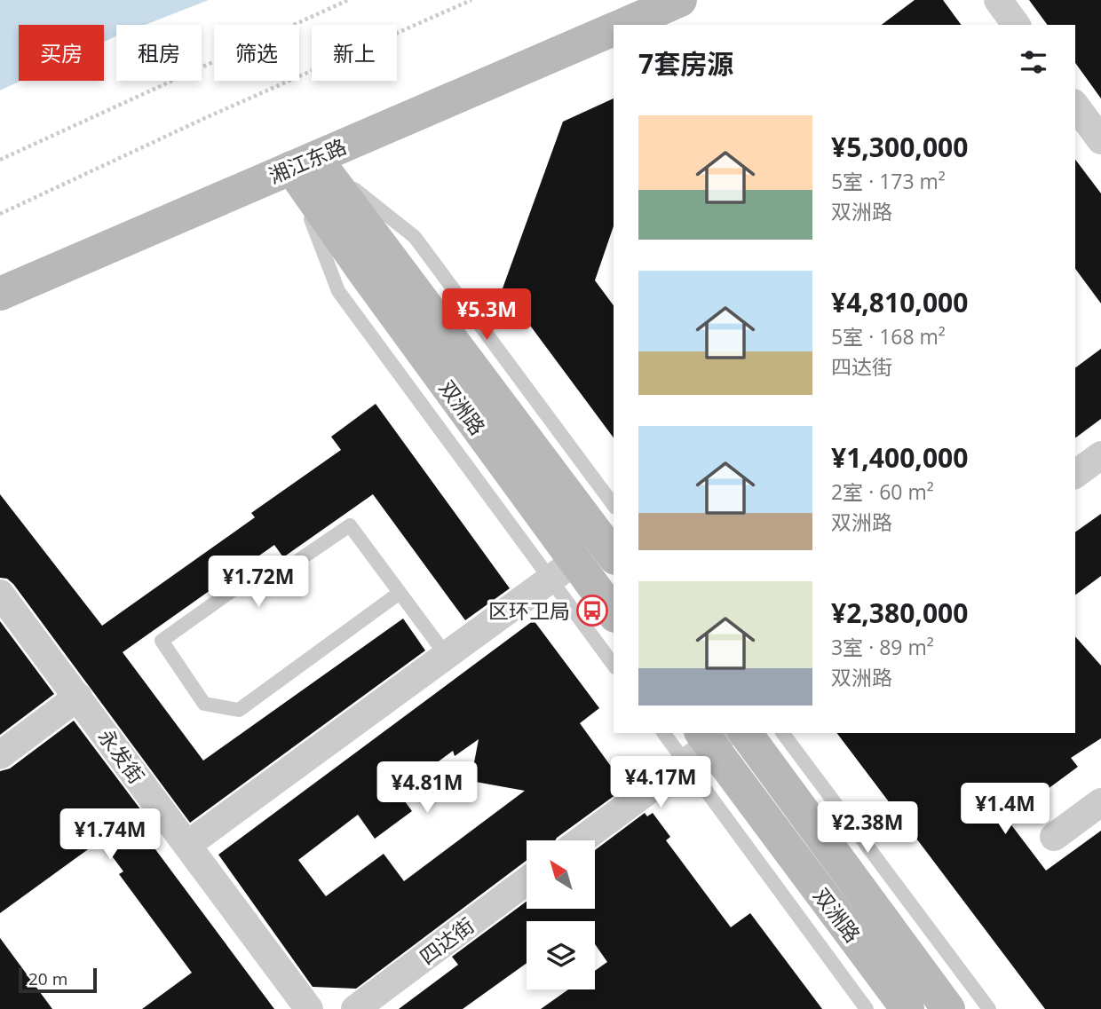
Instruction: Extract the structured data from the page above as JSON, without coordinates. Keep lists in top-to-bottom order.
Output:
{
  "streets": {
    "main road": ["湘江东路", "双洲路"],
    "street": ["永发街", "四达街"]
  },
  "crossings": [
    ["湘江东路", "双洲路"]
  ],
  "places": {
    "bus stop": ["区环卫局"]
  },
  "scale_bar": "20 m",
  "north": "top left",
  "page": {
    "chip": [
      "买房",
      "租房",
      "筛选",
      "新上"
    ],
    "heading": "7套房源",
    "list": [
      {
        "name": "¥5,300,000",
        "note": "5室 · 173 m² · 双洲路"
      },
      {
        "name": "¥4,810,000",
        "note": "5室 · 168 m² · 四达街"
      },
      {
        "name": "¥1,400,000",
        "note": "2室 · 60 m² · 双洲路"
      },
      {
        "name": "¥2,380,000",
        "note": "3室 · 89 m² · 双洲路"
      }
    ],
    "price": [
      "¥5.3M",
      "¥1.72M",
      "¥4.17M",
      "¥4.81M",
      "¥1.4M",
      "¥2.38M",
      "¥1.74M"
    ],
    "scale": "20 m"
  }
}
